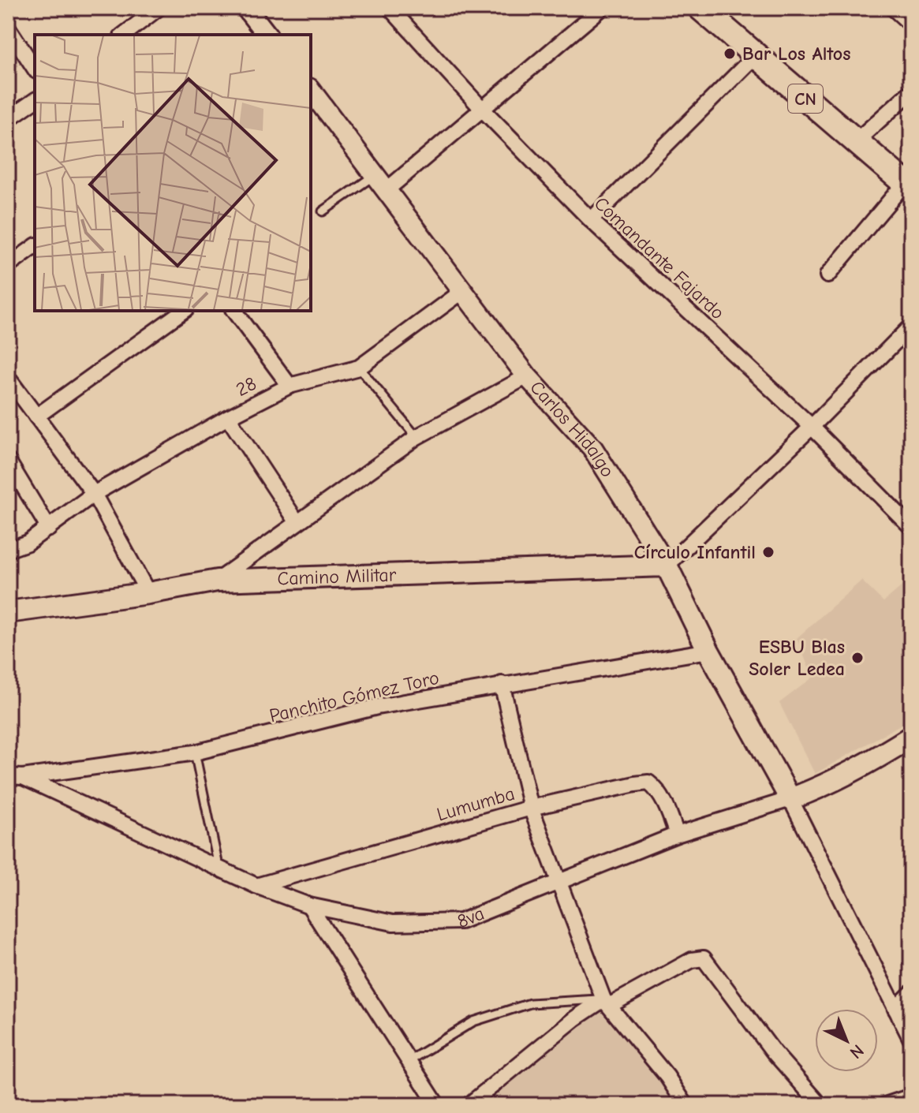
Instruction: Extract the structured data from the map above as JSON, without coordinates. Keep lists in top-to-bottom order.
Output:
{
  "streets": {
    "main road": [
      "CN",
      "Carlos Hidalgo",
      "Camino Militar",
      "8va"
    ],
    "street": [
      "Comandante Fajardo",
      "28",
      "Panchito Gómez Toro",
      "Lumumba"
    ]
  },
  "crossings": [
    ["28", "Carlos Hidalgo"],
    ["Carlos Hidalgo", "Camino Militar"],
    ["Carlos Hidalgo", "Panchito Gómez Toro"],
    ["Carlos Hidalgo", "8va"],
    ["Panchito Gómez Toro", "8va"],
    ["Lumumba", "8va"]
  ],
  "places": ["Bar Los Altos", "Círculo Infantil", "ESBU Blas Soler Ledea"],
  "north": "bottom right"
}
